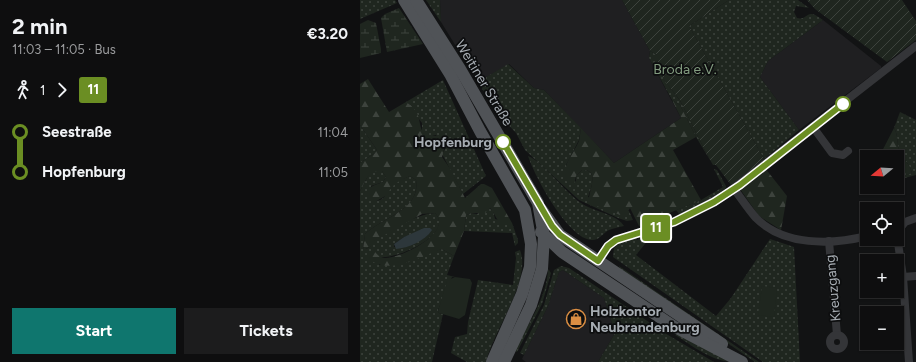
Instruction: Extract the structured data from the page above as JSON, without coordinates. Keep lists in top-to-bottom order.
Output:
{
  "streets": {
    "main road": ["Weitiner Straße"],
    "street": ["Kreuzgang"]
  },
  "parks": ["Broda e.V."],
  "places": {
    "other": ["Hopfenburg"],
    "shop": ["Holzkontor Neubrandenburg"]
  },
  "lines": ["bus line 11"],
  "north": "left",
  "page": {
    "heading": ["2 min", "11:03 – 11:05 · Bus", "€3.20"],
    "on_map": "11",
    "legs": ["1", "11"],
    "list": [
      {
        "name": "Seestraße",
        "value": "11:04"
      },
      {
        "name": "Hopfenburg",
        "value": "11:05"
      }
    ],
    "map_buttons": ["+", "−"],
    "buttons": ["Start", "Tickets"]
  }
}
